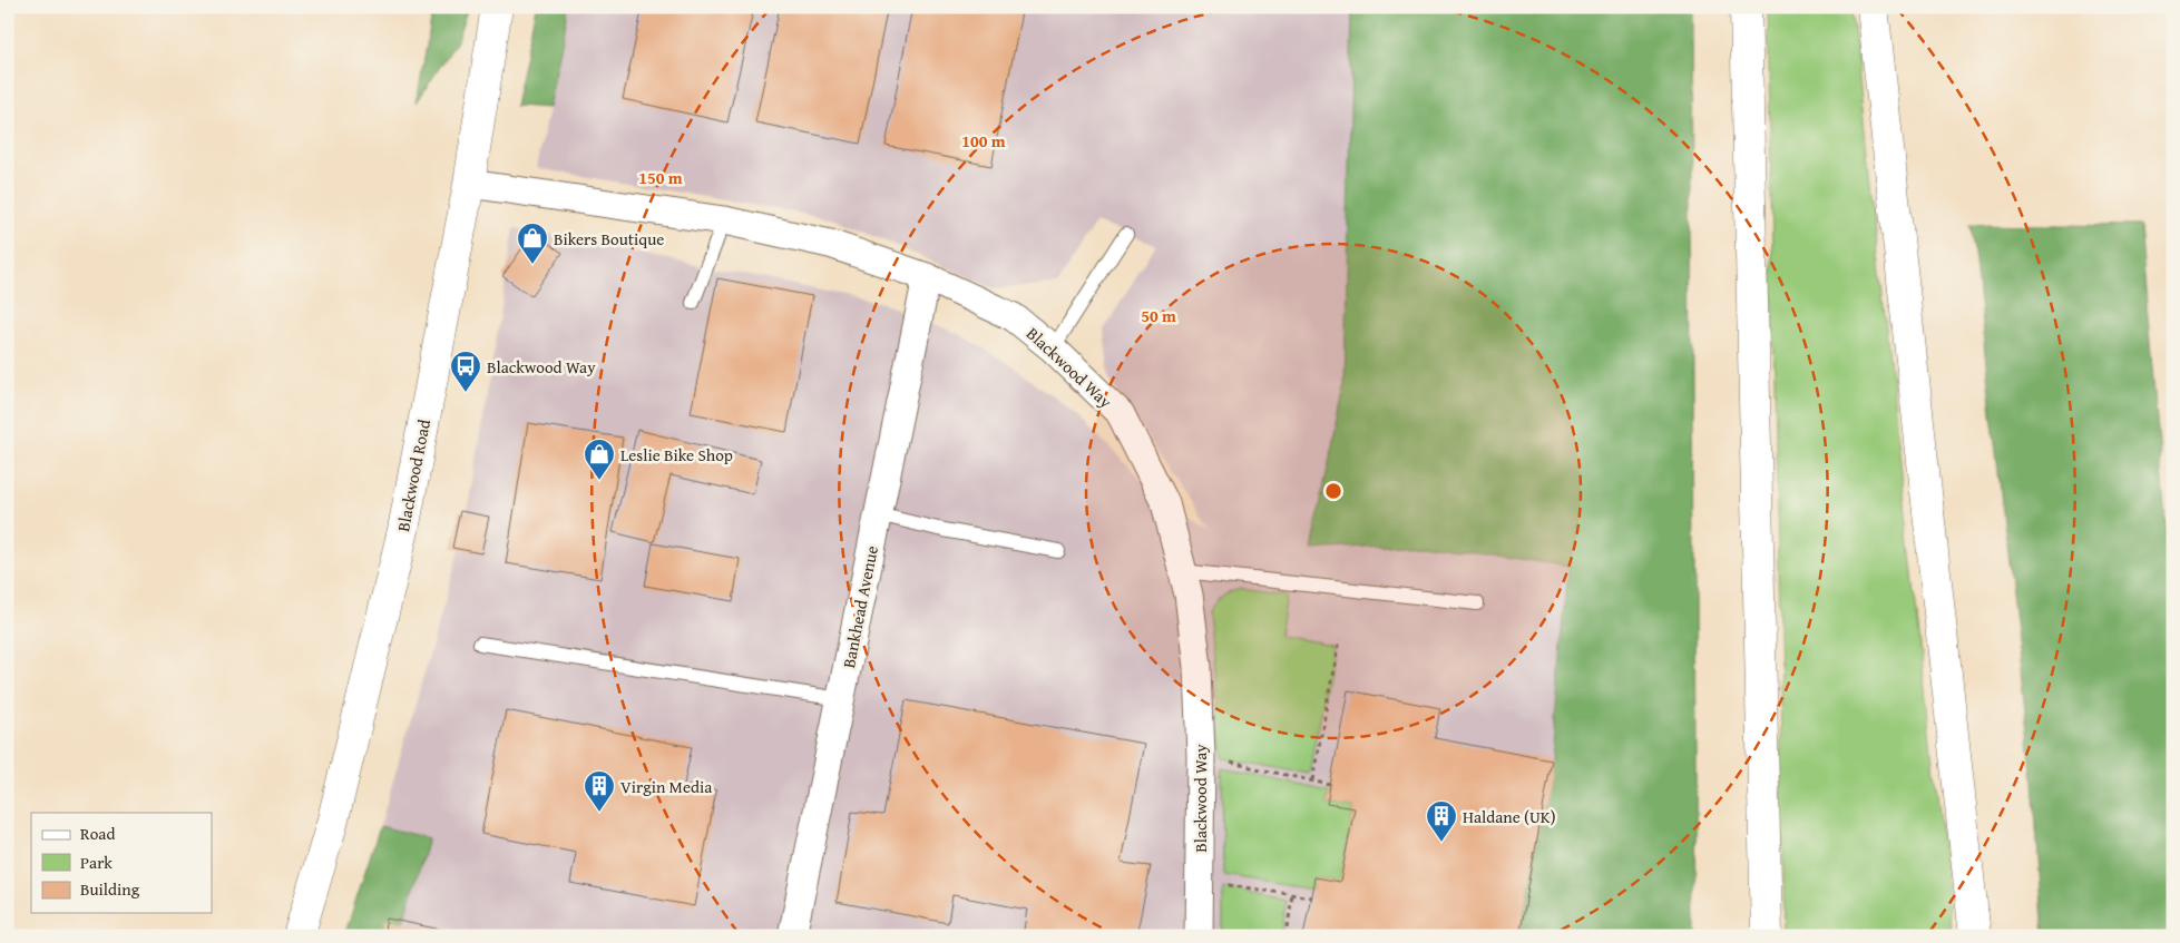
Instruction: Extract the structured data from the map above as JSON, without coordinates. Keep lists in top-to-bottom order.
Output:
{
  "streets": {
    "main road": ["Blackwood Road"],
    "street": ["Blackwood Way", "Bankhead Avenue"]
  },
  "crossings": [
    ["Blackwood Way", "Blackwood Road"],
    ["Blackwood Way", "Bankhead Avenue"]
  ],
  "places": {
    "shop": ["Bikers Boutique", "Leslie Bike Shop"],
    "bus stop": ["Blackwood Way"],
    "building": ["Virgin Media", "Haldane (UK)"]
  },
  "legend": ["Road", "Park", "Building"],
  "rings": ["100 m", "150 m", "50 m"]
}
